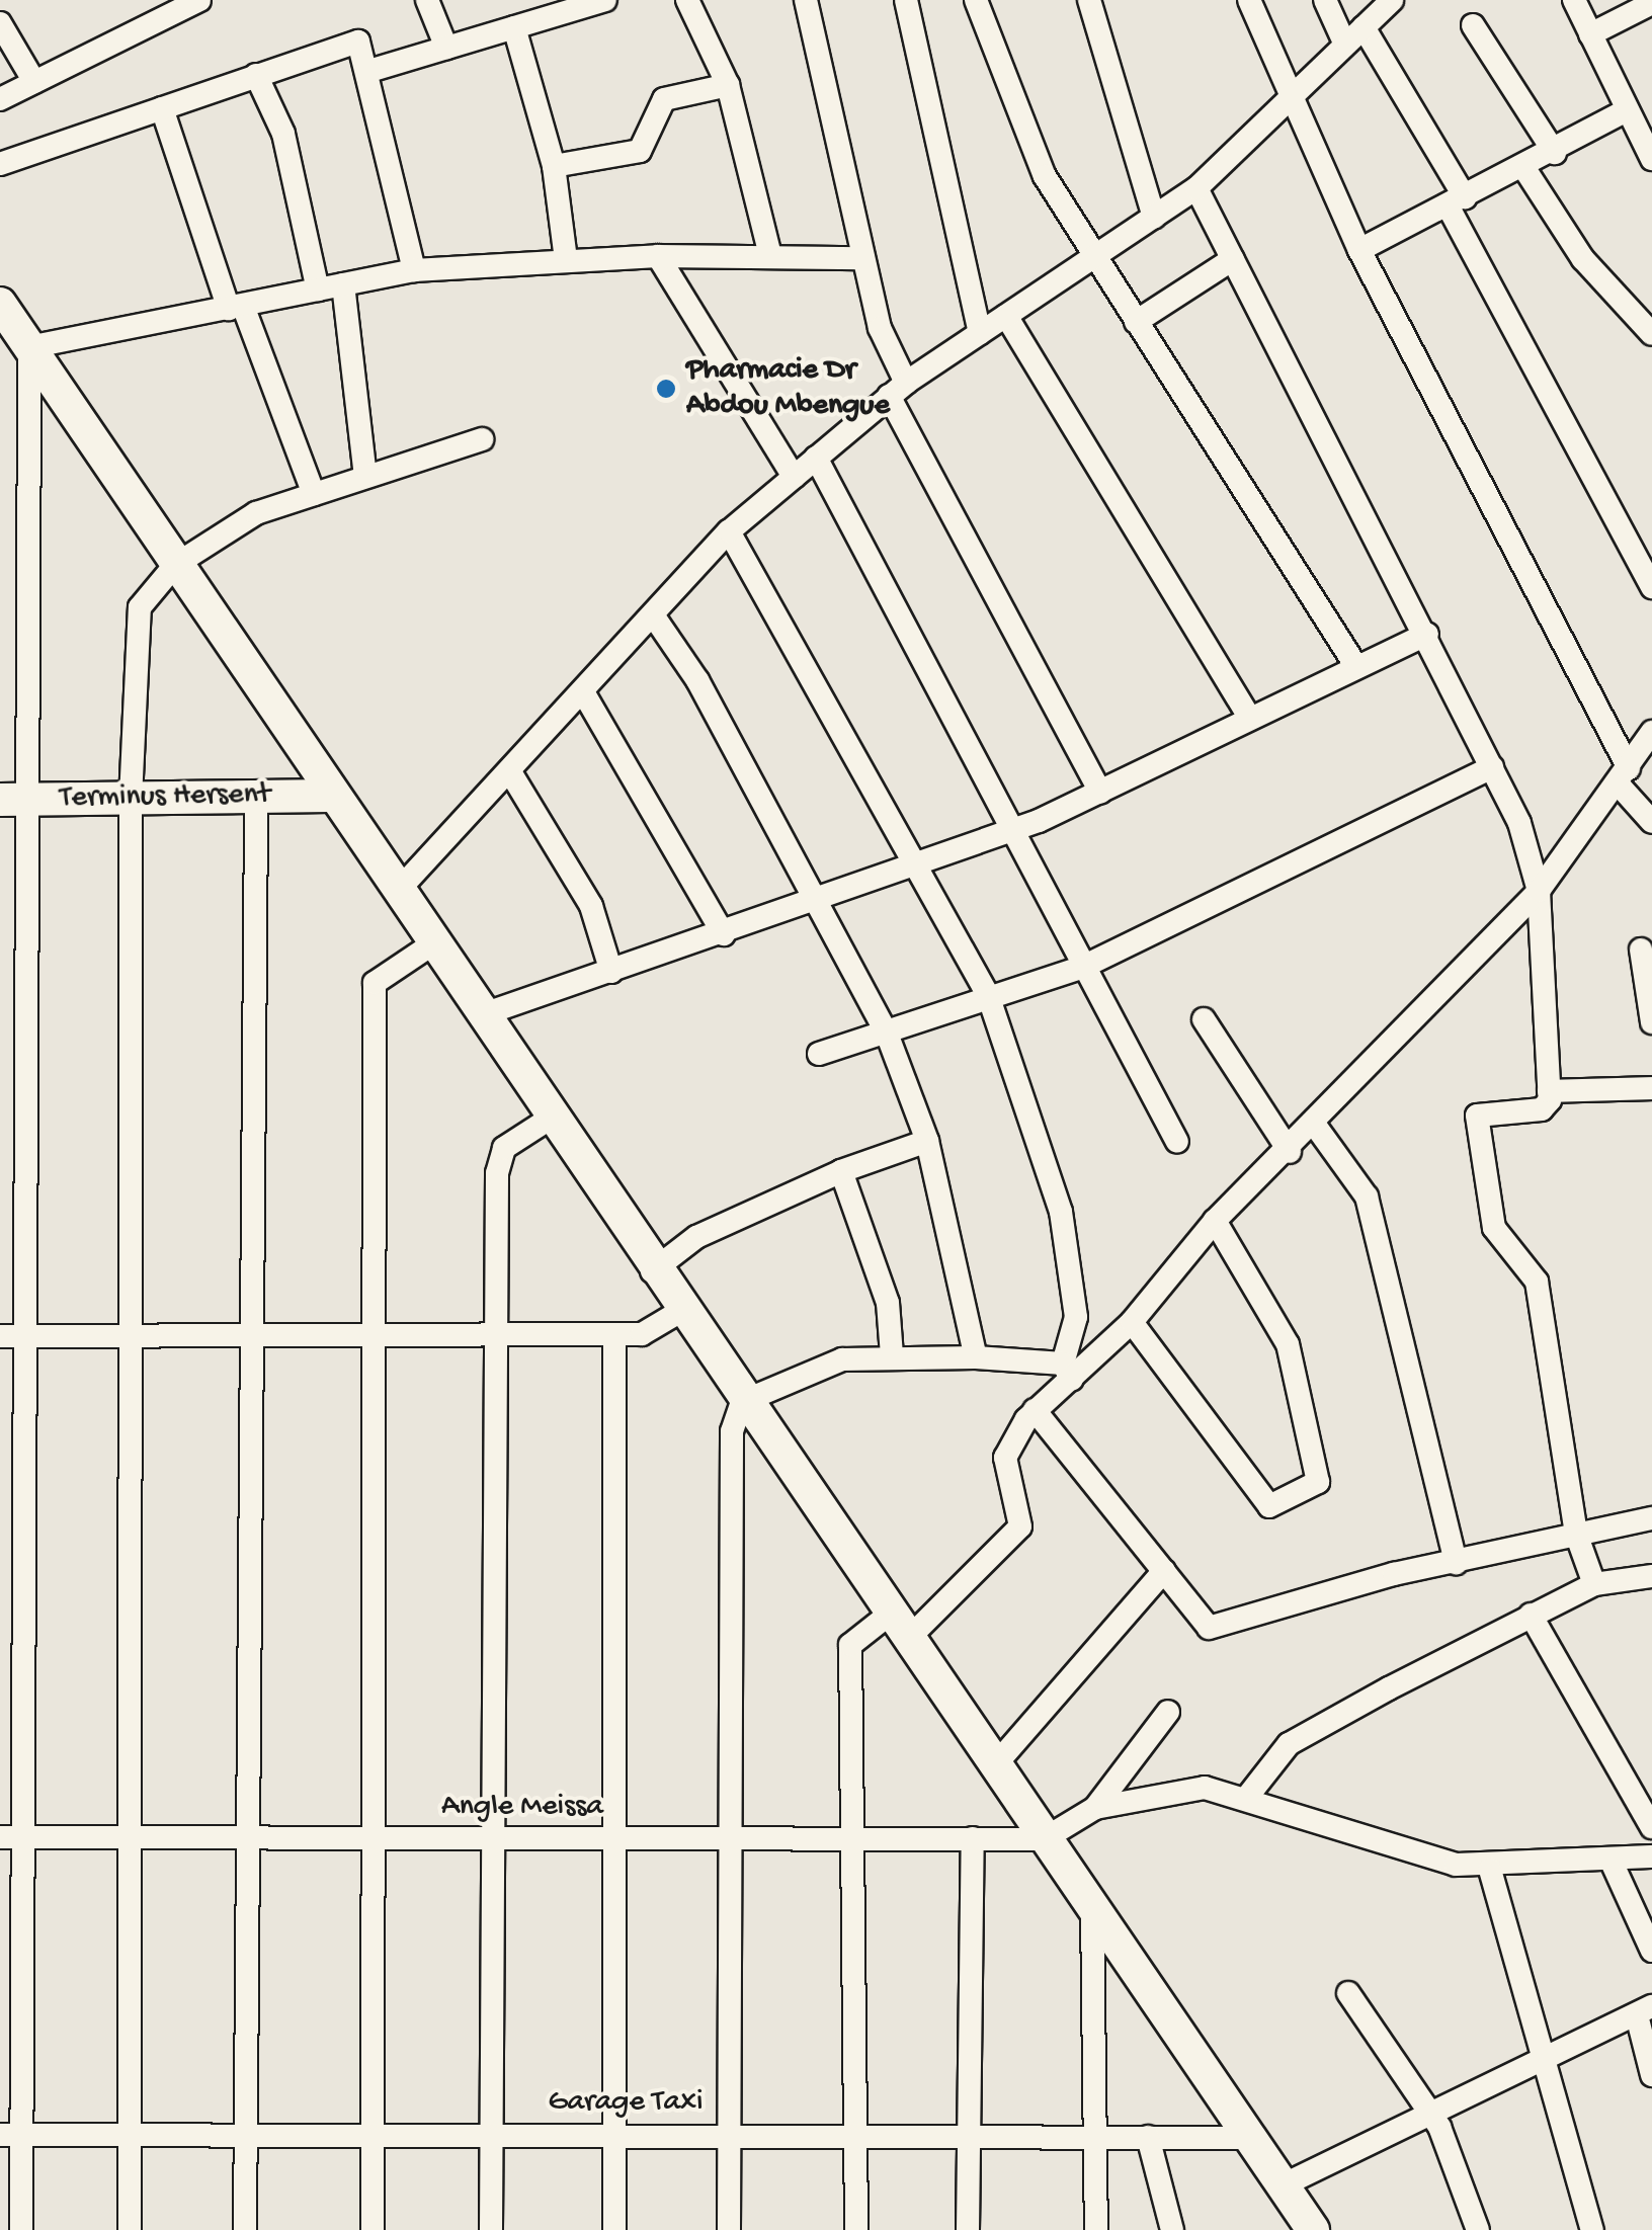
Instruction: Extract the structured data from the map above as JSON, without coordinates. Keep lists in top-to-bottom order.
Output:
{
  "streets": {
    "street": ["Terminus Hersent", "Angle Meissa", "Garage Taxi"]
  },
  "places": ["Pharmacie Dr Abdou Mbengue"]
}
